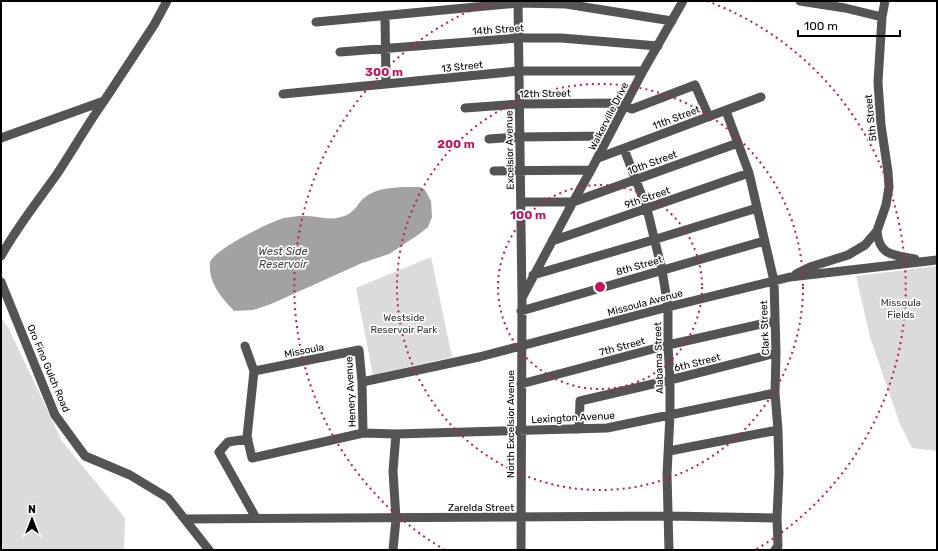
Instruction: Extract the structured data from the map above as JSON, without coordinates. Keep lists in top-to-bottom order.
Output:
{
  "streets": {
    "street": [
      "14th Street",
      "13 Street",
      "12th Street",
      "Walkerville Drive",
      "11th Street",
      "5th Street",
      "Excelsior Avenue",
      "10th Street",
      "9th Street",
      "8th Street",
      "Missoula Avenue",
      "Clark Street",
      "7th Street",
      "Missoula",
      "Alabama Street",
      "6th Street",
      "Oro Fino Gulch Road",
      "Henery Avenue",
      "Lexington Avenue",
      "North Excelsior Avenue",
      "Zarelda Street"
    ]
  },
  "crossings": [
    ["14th Street", "Walkerville Drive"],
    ["14th Street", "Excelsior Avenue"],
    ["13 Street", "Walkerville Drive"],
    ["13 Street", "Excelsior Avenue"],
    ["12th Street", "Walkerville Drive"],
    ["12th Street", "Excelsior Avenue"],
    ["Walkerville Drive", "11th Street"],
    ["Walkerville Drive", "Excelsior Avenue"],
    ["Walkerville Drive", "10th Street"],
    ["Walkerville Drive", "9th Street"],
    ["Walkerville Drive", "North Excelsior Avenue"],
    ["11th Street", "Clark Street"],
    ["11th Street", "Alabama Street"],
    ["5th Street", "Missoula Avenue"],
    ["Excelsior Avenue", "10th Street"],
    ["Excelsior Avenue", "North Excelsior Avenue"],
    ["10th Street", "Clark Street"],
    ["10th Street", "Alabama Street"],
    ["9th Street", "Clark Street"],
    ["9th Street", "Alabama Street"],
    ["8th Street", "Clark Street"],
    ["8th Street", "Alabama Street"],
    ["8th Street", "North Excelsior Avenue"],
    ["Missoula Avenue", "Clark Street"],
    ["Missoula Avenue", "Alabama Street"],
    ["Missoula Avenue", "Henery Avenue"],
    ["Missoula Avenue", "North Excelsior Avenue"],
    ["Clark Street", "7th Street"],
    ["Clark Street", "6th Street"],
    ["Clark Street", "Lexington Avenue"],
    ["Clark Street", "Zarelda Street"],
    ["7th Street", "Alabama Street"],
    ["7th Street", "North Excelsior Avenue"],
    ["Missoula", "Henery Avenue"],
    ["Alabama Street", "6th Street"],
    ["Alabama Street", "Lexington Avenue"],
    ["Alabama Street", "Zarelda Street"],
    ["6th Street", "Lexington Avenue"],
    ["Oro Fino Gulch Road", "Zarelda Street"],
    ["Henery Avenue", "Lexington Avenue"],
    ["Lexington Avenue", "North Excelsior Avenue"],
    ["North Excelsior Avenue", "Zarelda Street"]
  ],
  "water": ["West Side Reservoir"],
  "parks": ["Missoula Fields", "Westside Reservoir Park"],
  "scale_bar": "100 m",
  "north": "top",
  "rings": ["300 m", "200 m", "100 m"]
}
